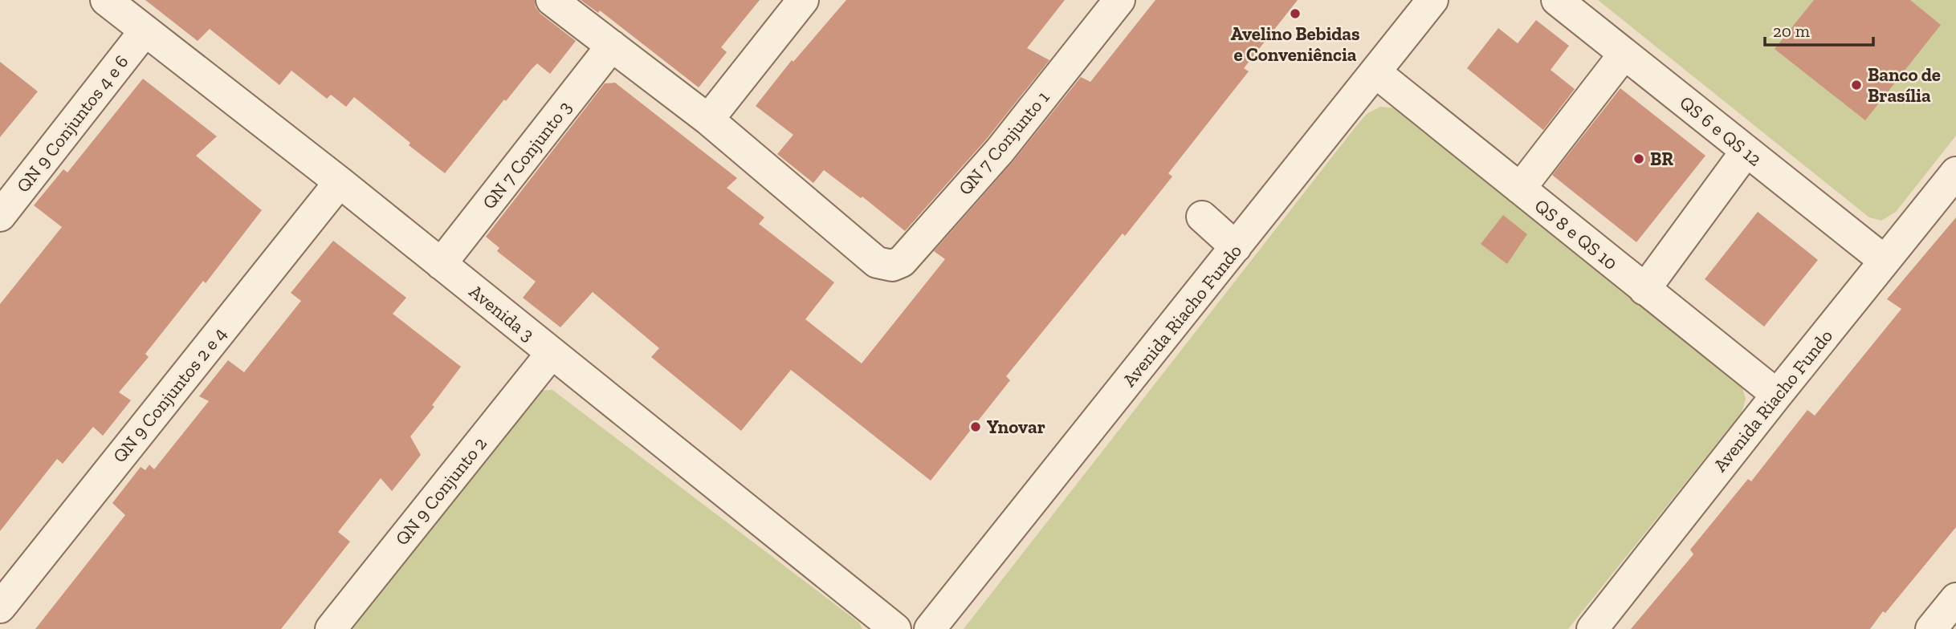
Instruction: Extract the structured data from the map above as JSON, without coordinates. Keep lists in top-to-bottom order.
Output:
{
  "streets": {
    "street": [
      "QN 9 Conjuntos 4 e 6",
      "QS 6 e QS 12",
      "QN 7 Conjunto 1",
      "QN 7 Conjunto 3",
      "QS 8 e QS 10",
      "Avenida 3",
      "Avenida Riacho Fundo",
      "QN 9 Conjuntos 2 e 4",
      "QN 9 Conjunto 2"
    ]
  },
  "crossings": [
    ["QN 9 Conjuntos 4 e 6", "Avenida 3"],
    ["QS 6 e QS 12", "Avenida Riacho Fundo"],
    ["QN 7 Conjunto 3", "Avenida 3"],
    ["QS 8 e QS 10", "Avenida Riacho Fundo"],
    ["Avenida 3", "QN 9 Conjuntos 2 e 4"],
    ["Avenida 3", "QN 9 Conjunto 2"]
  ],
  "places": [
    "Avelino Bebidas e Conveniência",
    "Banco de Brasília",
    "BR",
    "Ynovar"
  ],
  "scale_bar": "20 m"
}
